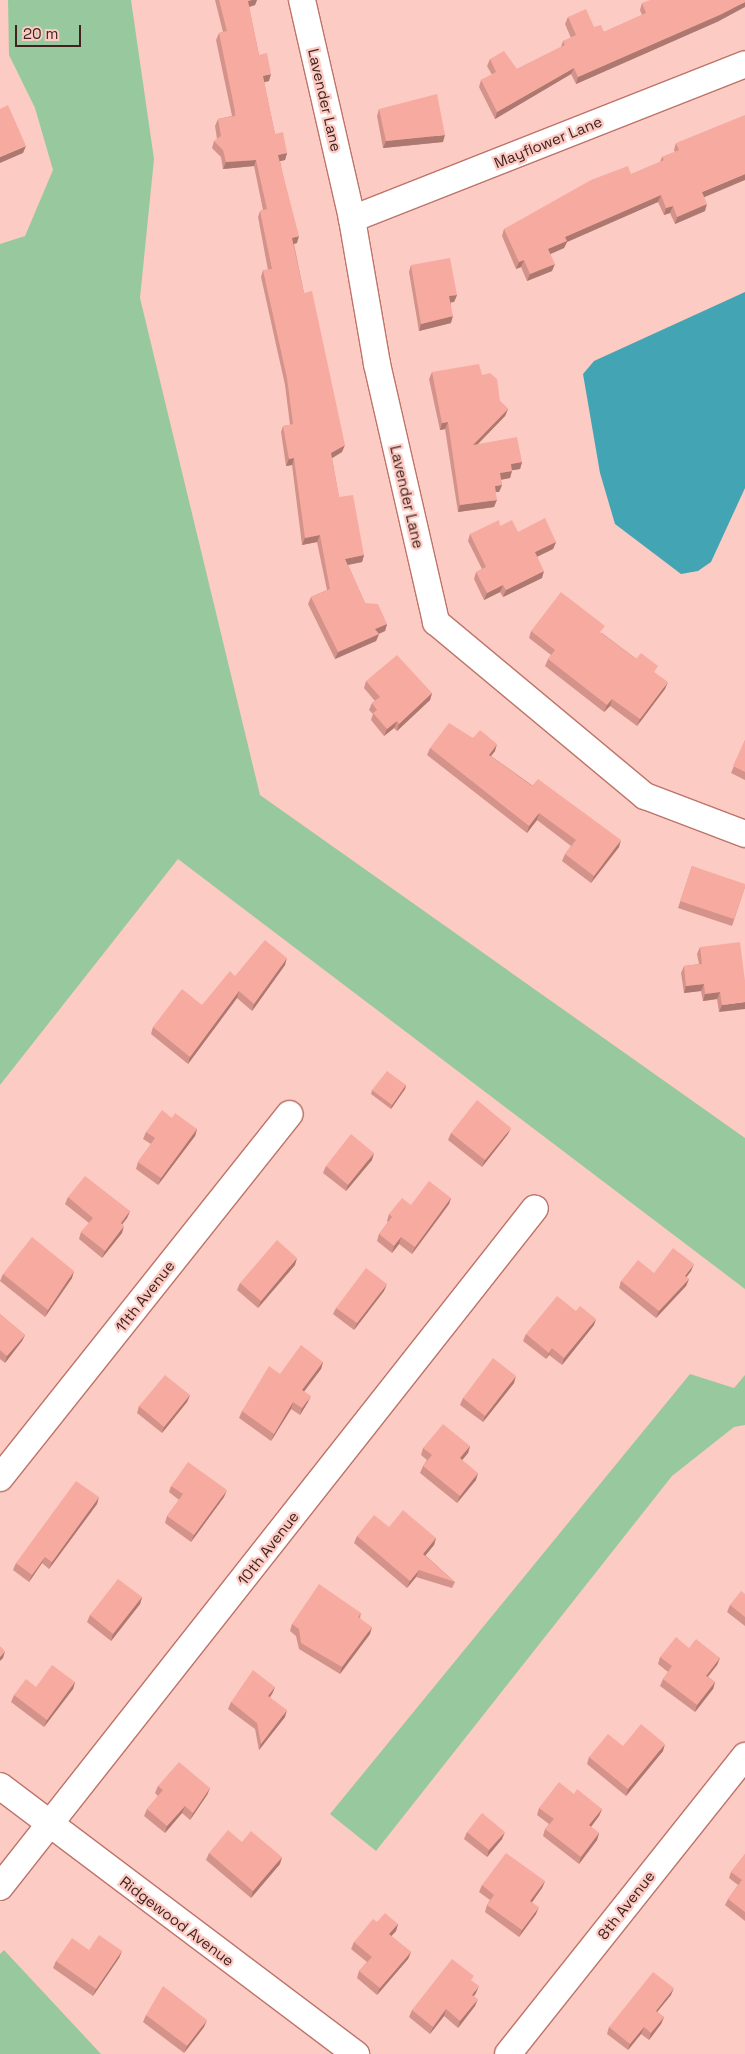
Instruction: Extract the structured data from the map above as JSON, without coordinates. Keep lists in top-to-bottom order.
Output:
{
  "streets": {
    "street": [
      "Lavender Lane",
      "Mayflower Lane",
      "11th Avenue",
      "10th Avenue",
      "8th Avenue",
      "Ridgewood Avenue"
    ]
  },
  "crossings": [
    ["Lavender Lane", "Mayflower Lane"],
    ["10th Avenue", "Ridgewood Avenue"]
  ],
  "scale_bar": "20 m"
}
